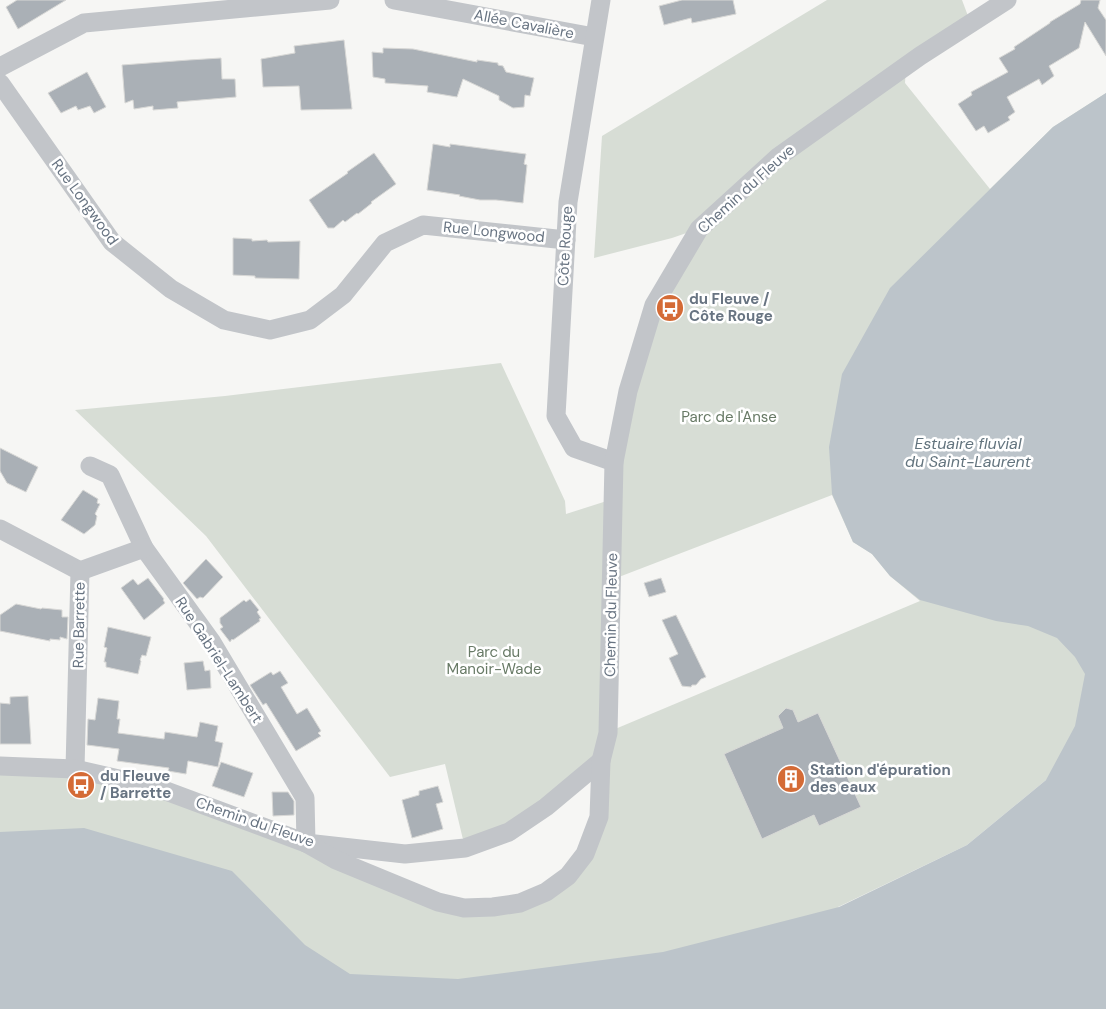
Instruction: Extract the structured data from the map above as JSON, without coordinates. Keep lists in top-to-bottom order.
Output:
{
  "streets": {
    "street": [
      "Allée Cavalière",
      "Chemin du Fleuve",
      "Rue Longwood",
      "Côte Rouge",
      "Rue Barrette",
      "Rue Gabriel-Lambert"
    ]
  },
  "crossings": [
    ["Allée Cavalière", "Côte Rouge"],
    ["Chemin du Fleuve", "Côte Rouge"],
    ["Chemin du Fleuve", "Rue Barrette"],
    ["Chemin du Fleuve", "Rue Gabriel-Lambert"],
    ["Rue Longwood", "Côte Rouge"]
  ],
  "water": ["Estuaire fluvial du Saint-Laurent"],
  "parks": ["Parc de l'Anse", "Parc du Manoir-Wade"],
  "places": {
    "bus stop": ["du Fleuve / Côte Rouge", "du Fleuve / Barrette"],
    "building": ["Station d'épuration des eaux"]
  }
}
